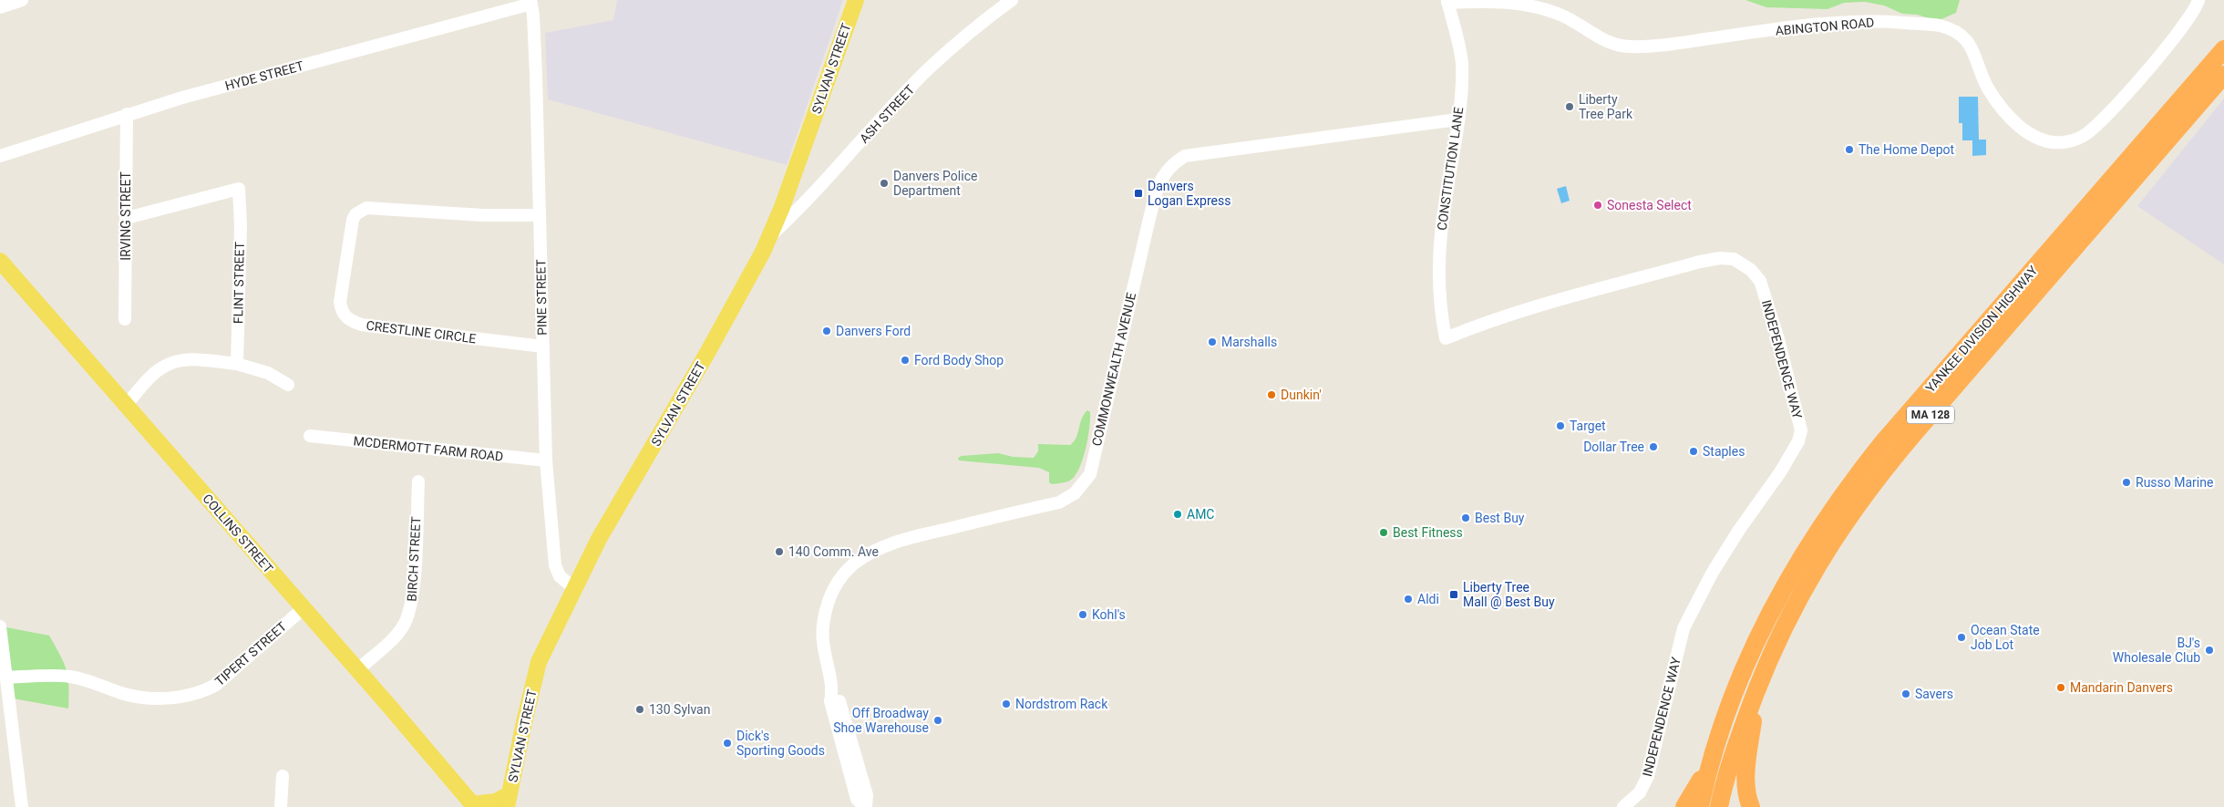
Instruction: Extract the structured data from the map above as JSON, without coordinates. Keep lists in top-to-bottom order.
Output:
{
  "streets": {
    "highway": ["YANKEE DIVISION HIGHWAY", "MA 128"],
    "main road": ["SYLVAN STREET", "COLLINS STREET"],
    "street": [
      "ABINGTON ROAD",
      "HYDE STREET",
      "ASH STREET",
      "CONSTITUTION LANE",
      "IRVING STREET",
      "FLINT STREET",
      "PINE STREET",
      "CRESTLINE CIRCLE",
      "INDEPENDENCE WAY",
      "COMMONWEALTH AVENUE",
      "MCDERMOTT FARM ROAD",
      "BIRCH STREET",
      "TIPERT STREET"
    ]
  },
  "crossings": [
    ["ABINGTON ROAD", "CONSTITUTION LANE"],
    ["SYLVAN STREET", "ASH STREET"],
    ["SYLVAN STREET", "PINE STREET"],
    ["HYDE STREET", "IRVING STREET"],
    ["HYDE STREET", "PINE STREET"],
    ["CONSTITUTION LANE", "INDEPENDENCE WAY"],
    ["CONSTITUTION LANE", "COMMONWEALTH AVENUE"],
    ["IRVING STREET", "FLINT STREET"],
    ["PINE STREET", "CRESTLINE CIRCLE"],
    ["PINE STREET", "MCDERMOTT FARM ROAD"],
    ["COLLINS STREET", "BIRCH STREET"],
    ["COLLINS STREET", "TIPERT STREET"]
  ],
  "places": {
    "other": [
      "Liberty Tree Park",
      "The Home Depot",
      "Danvers Police Department",
      "Sonesta Select",
      "Danvers Ford",
      "Marshalls",
      "Ford Body Shop",
      "Dunkin'",
      "Target",
      "Dollar Tree",
      "Staples",
      "Russo Marine",
      "AMC",
      "Best Buy",
      "Best Fitness",
      "140 Comm. Ave",
      "Aldi",
      "Kohl's",
      "Ocean State Job Lot",
      "BJ's Wholesale Club",
      "Mandarin Danvers",
      "Savers",
      "Nordstrom Rack",
      "130 Sylvan",
      "Off Broadway Shoe Warehouse",
      "Dick's Sporting Goods"
    ],
    "transit": ["Danvers Logan Express", "Liberty Tree Mall @ Best Buy"]
  }
}
